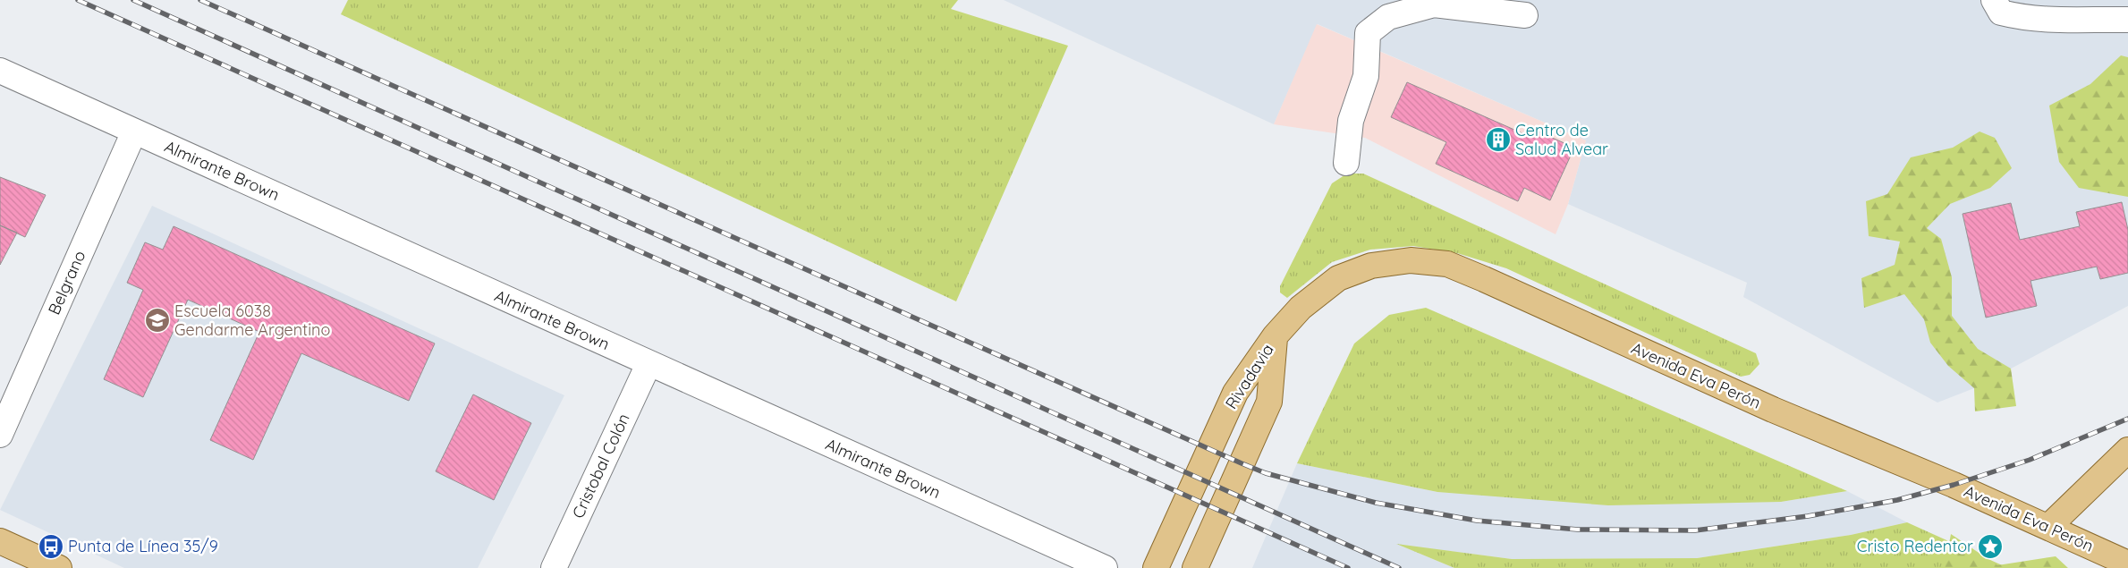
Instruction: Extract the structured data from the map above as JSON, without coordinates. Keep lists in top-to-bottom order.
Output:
{
  "streets": {
    "main road": ["Avenida Eva Perón", "Rivadavia"],
    "street": ["Almirante Brown", "Belgrano", "Cristobal Colón"]
  },
  "crossings": [
    ["Almirante Brown", "Belgrano"],
    ["Almirante Brown", "Cristobal Colón"],
    ["Avenida Eva Perón", "Rivadavia"]
  ],
  "places": {
    "building": ["Centro de Salud Alvear"],
    "school or university": ["Escuela 6038 Gendarme Argentino"],
    "bus stop": ["Punta de Línea 35/9"],
    "place": ["Cristo Redentor"]
  }
}
